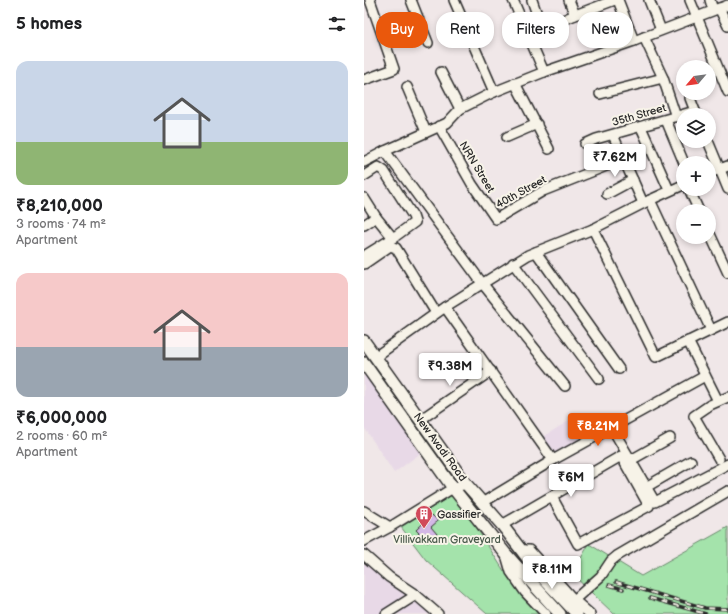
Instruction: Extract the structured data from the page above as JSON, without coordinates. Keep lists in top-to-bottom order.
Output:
{
  "streets": {
    "main road": ["New Avadi Road"],
    "street": ["35th Street", "NRN Street", "40th Street"]
  },
  "crossings": [
    ["NRN Street", "40th Street"]
  ],
  "parks": ["Villivakkam Graveyard"],
  "places": {
    "building": ["Gassifier"]
  },
  "north": "bottom left",
  "page": {
    "heading": "5 homes",
    "chip": [
      "Buy",
      "Rent",
      "Filters",
      "New"
    ],
    "list": [
      {
        "name": "₹8,210,000",
        "note": "3 rooms · 74 m² · Apartment"
      },
      {
        "name": "₹6,000,000",
        "note": "2 rooms · 60 m² · Apartment"
      }
    ],
    "map_buttons": ["+", "−"],
    "price": [
      "₹7.62M",
      "₹9.38M",
      "₹8.21M",
      "₹6M",
      "₹8.11M"
    ]
  }
}
